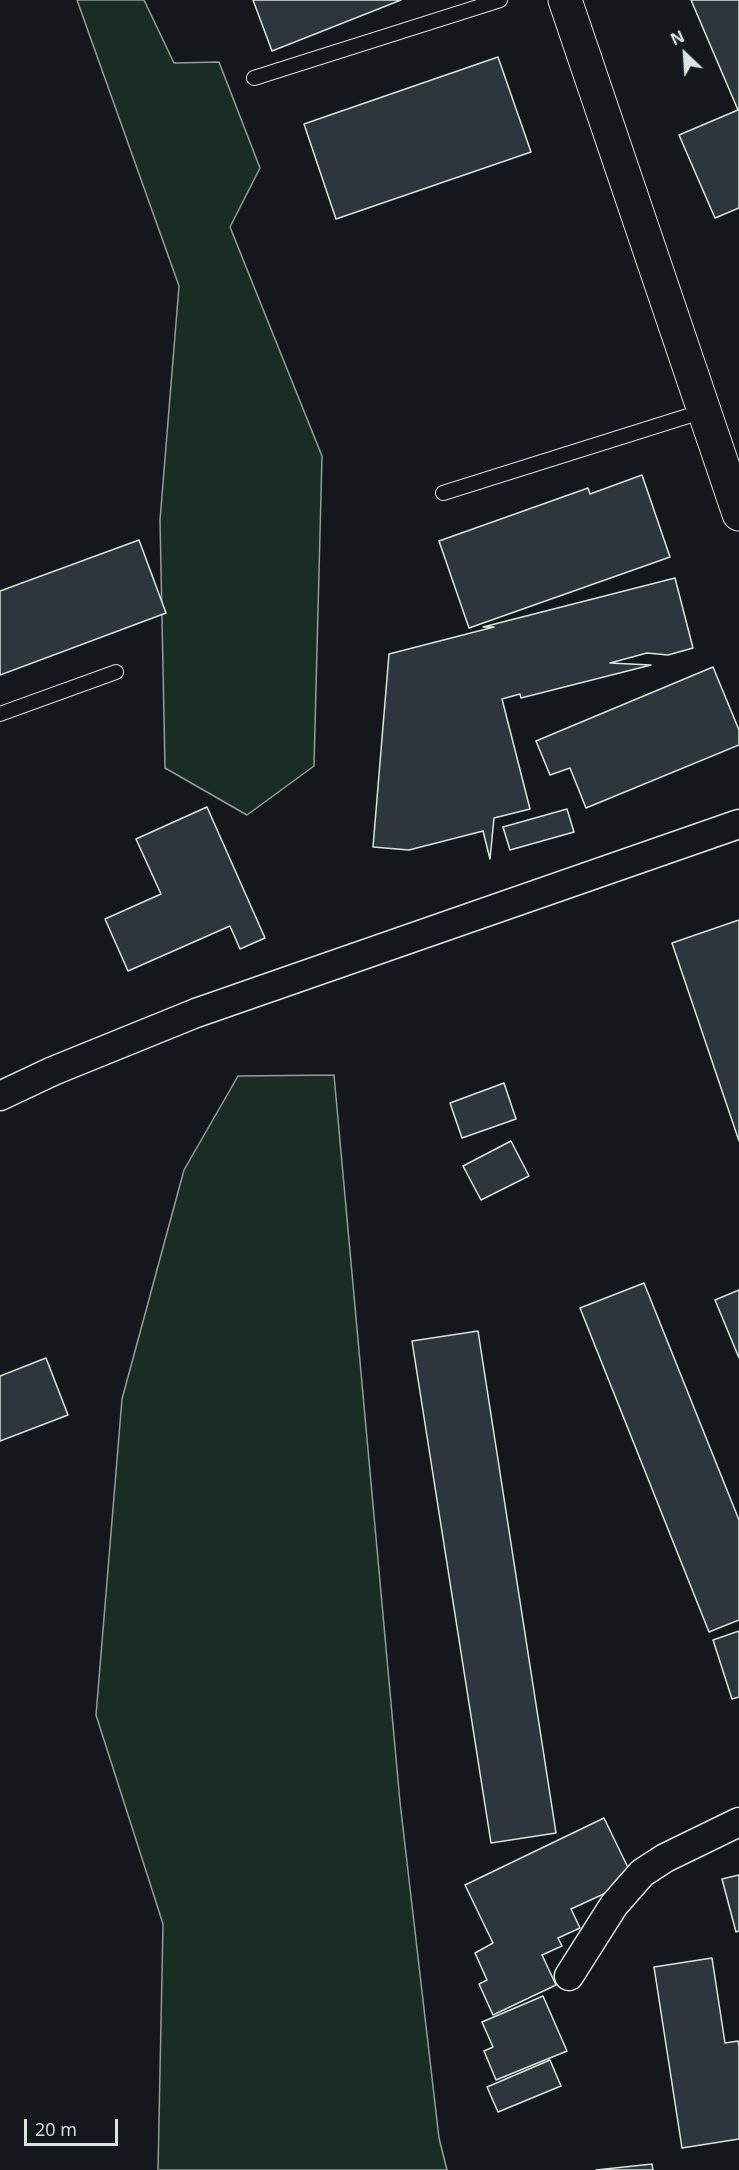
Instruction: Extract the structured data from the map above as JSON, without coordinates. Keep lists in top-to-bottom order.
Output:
{
  "scale_bar": "20 m",
  "north": "top left"
}
